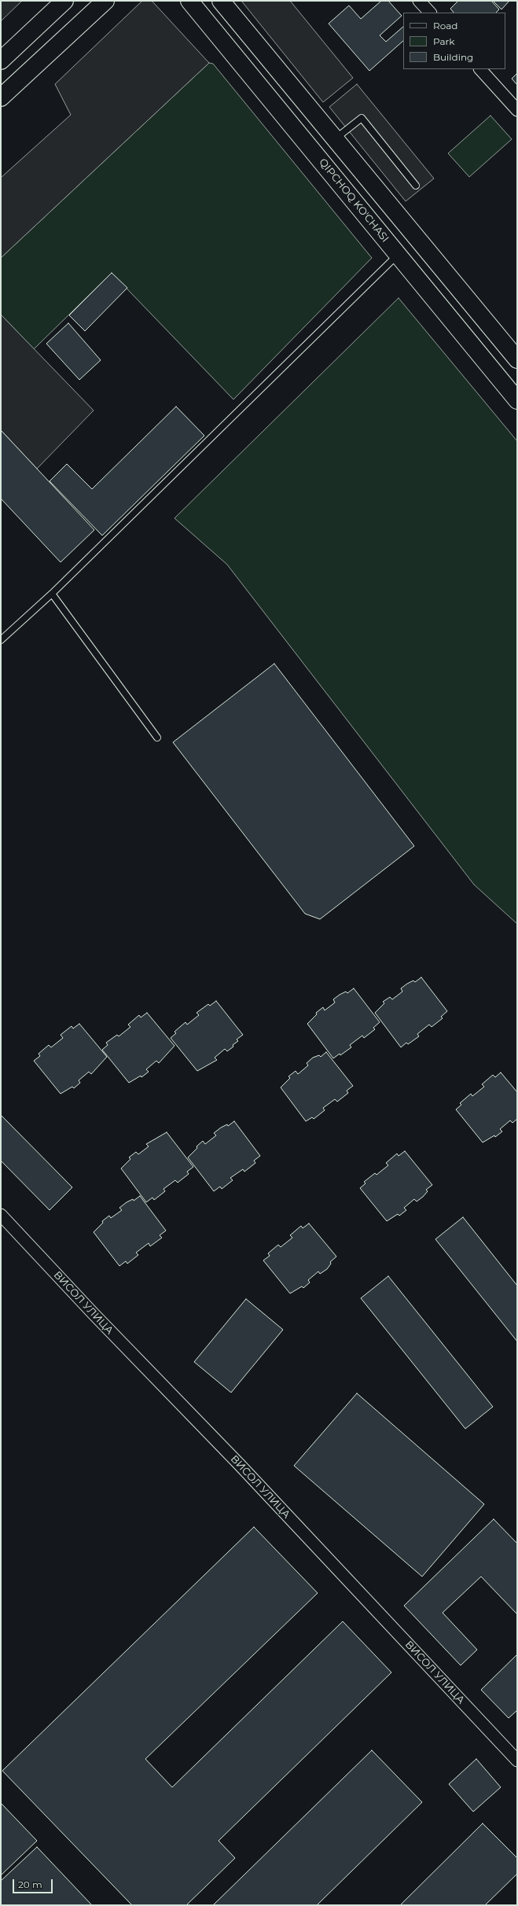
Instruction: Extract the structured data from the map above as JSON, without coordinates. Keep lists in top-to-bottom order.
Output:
{
  "streets": {
    "main road": ["QIPCHOQ KO'CHASI"],
    "street": ["ВИСОЛ УЛИЦА"]
  },
  "legend": ["Road", "Park", "Building"],
  "scale_bar": "20 m"
}
